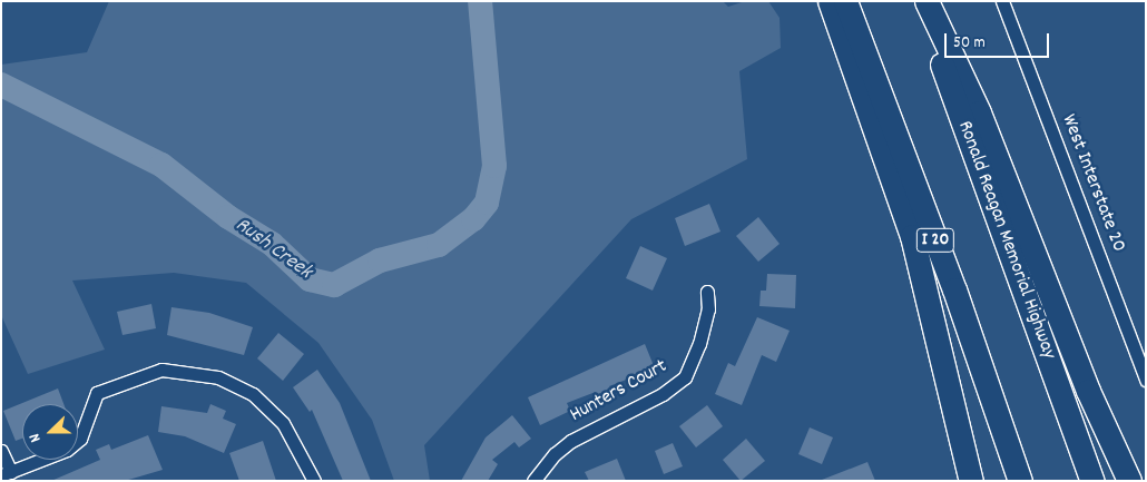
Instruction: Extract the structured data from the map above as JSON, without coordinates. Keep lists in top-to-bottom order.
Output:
{
  "streets": {
    "highway": ["I 20", "Ronald Reagan Memorial Highway"],
    "street": ["West Interstate 20", "Hunters Court"]
  },
  "water": ["Rush Creek"],
  "scale_bar": "50 m",
  "north": "left"
}
